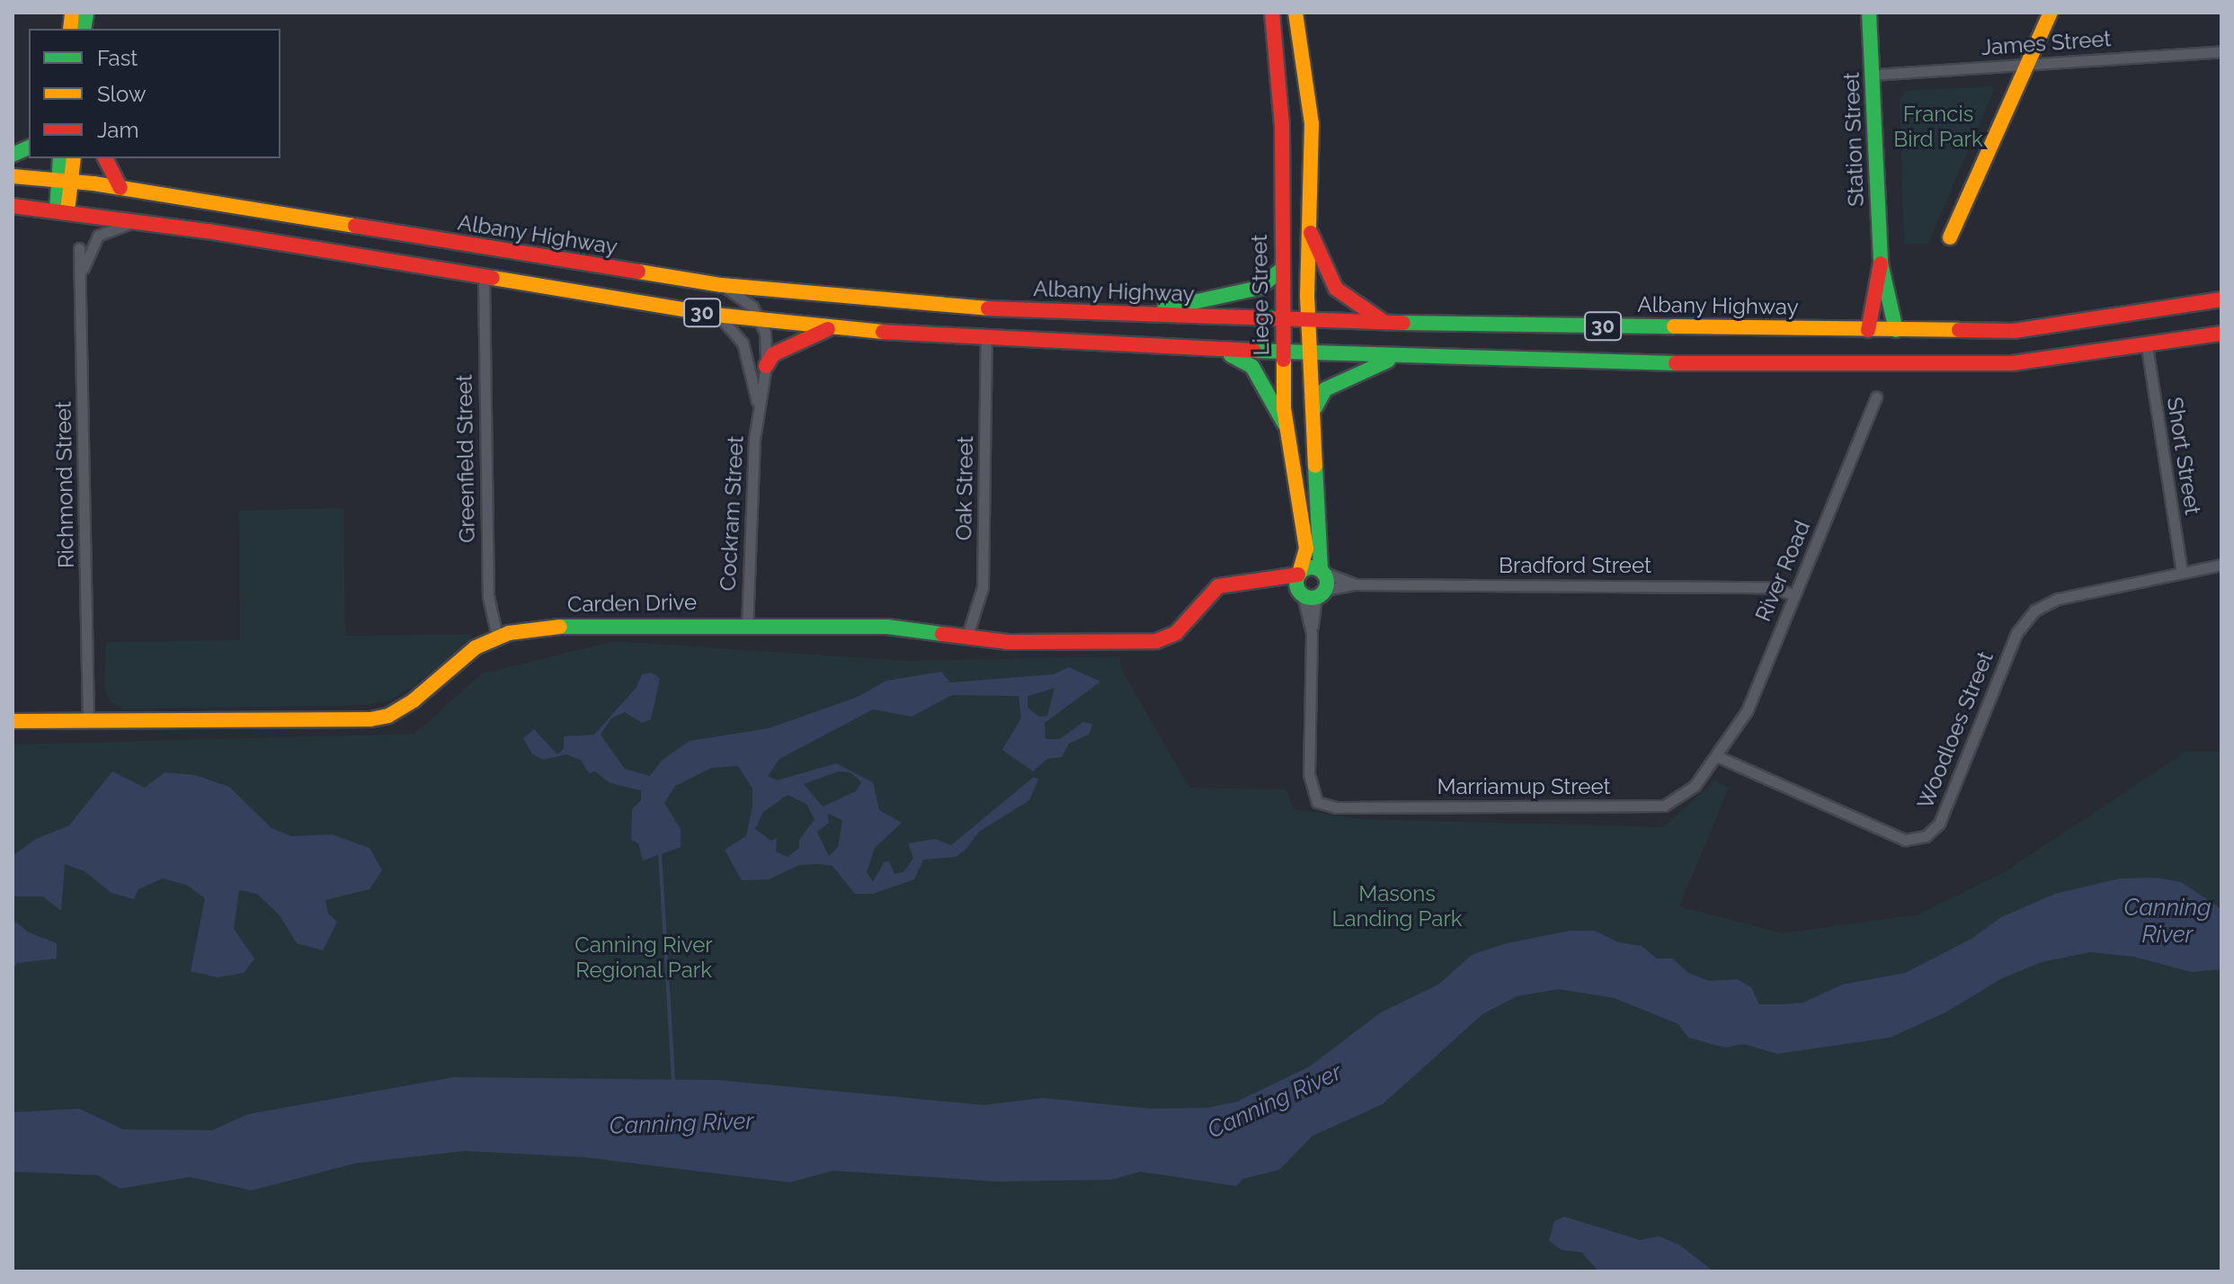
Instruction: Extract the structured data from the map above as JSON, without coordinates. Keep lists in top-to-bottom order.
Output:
{
  "streets": {
    "main road": [
      "Station Street",
      "Albany Highway",
      "Liege Street",
      "30",
      "Carden Drive"
    ],
    "street": [
      "James Street",
      "Short Street",
      "Greenfield Street",
      "Richmond Street",
      "Oak Street",
      "Cockram Street",
      "Bradford Street",
      "River Road",
      "Woodloes Street",
      "Marriamup Street"
    ]
  },
  "crossings": [
    ["James Street", "Station Street"],
    ["Station Street", "Albany Highway"],
    ["Albany Highway", "Liege Street"],
    ["Liege Street", "30"],
    ["Liege Street", "Bradford Street"],
    ["Liege Street", "Carden Drive"],
    ["Liege Street", "Marriamup Street"],
    ["30", "Short Street"],
    ["30", "Greenfield Street"],
    ["30", "Oak Street"],
    ["30", "Cockram Street"],
    ["Short Street", "Woodloes Street"],
    ["Greenfield Street", "Carden Drive"],
    ["Richmond Street", "Carden Drive"],
    ["Oak Street", "Carden Drive"],
    ["Cockram Street", "Carden Drive"],
    ["Bradford Street", "River Road"],
    ["Bradford Street", "Carden Drive"],
    ["River Road", "Woodloes Street"],
    ["River Road", "Marriamup Street"],
    ["Woodloes Street", "Marriamup Street"]
  ],
  "water": ["Canning River"],
  "parks": ["Francis Bird Park", "Masons Landing Park", "Canning River Regional Park"],
  "legend": ["Fast", "Slow", "Jam"]
}
